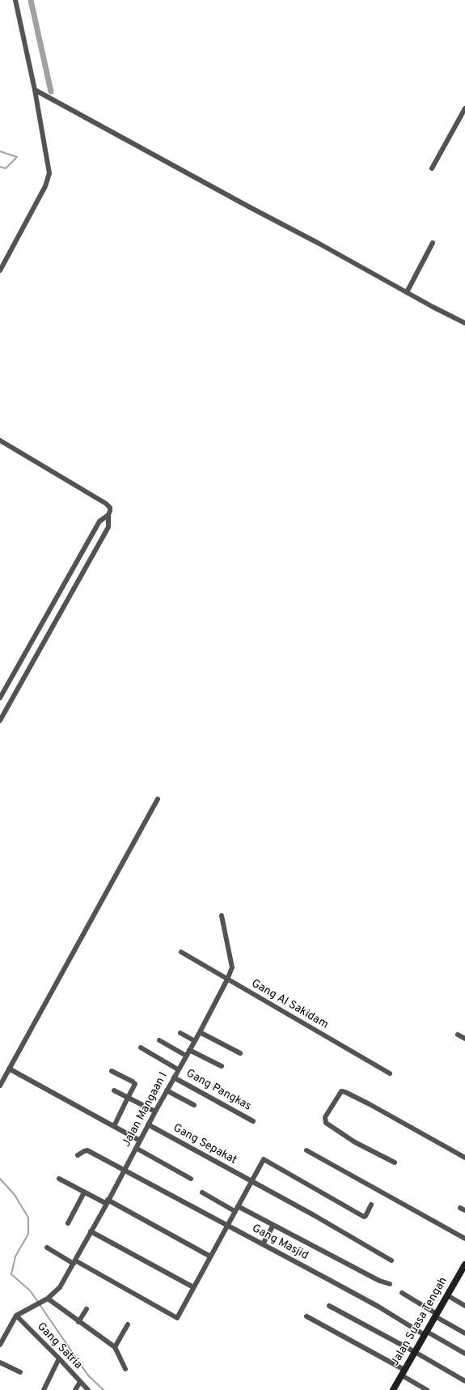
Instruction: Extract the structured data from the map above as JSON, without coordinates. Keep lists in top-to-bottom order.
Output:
{
  "streets": {
    "street": [
      "Gang Al Sakidam",
      "Gang Pangkas",
      "Jalan Mangaan I",
      "Gang Sepakat",
      "Gang Masjid",
      "Jalan Suasa Tengah",
      "Gang Satria"
    ]
  },
  "crossings": [
    ["Gang Al Sakidam", "Jalan Mangaan I"],
    ["Gang Pangkas", "Jalan Mangaan I"],
    ["Jalan Mangaan I", "Gang Sepakat"],
    ["Jalan Mangaan I", "Gang Masjid"],
    ["Jalan Mangaan I", "Gang Satria"],
    ["Gang Masjid", "Jalan Suasa Tengah"]
  ]
}
